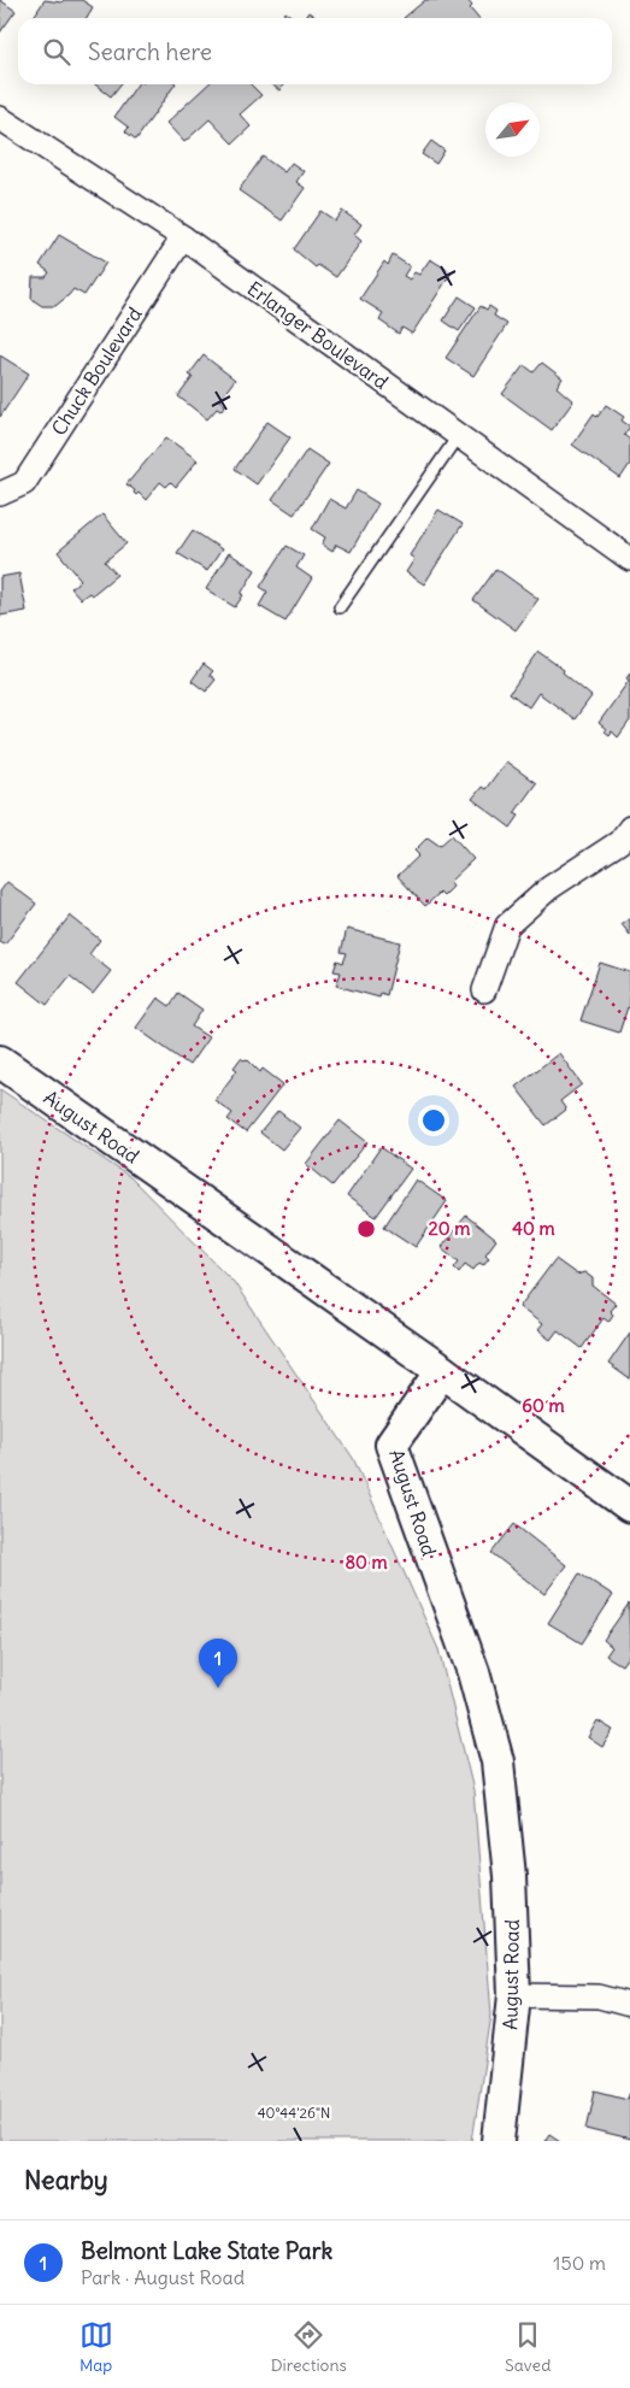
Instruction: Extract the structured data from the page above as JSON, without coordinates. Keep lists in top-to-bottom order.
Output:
{
  "streets": {
    "street": ["Erlanger Boulevard", "Chuck Boulevard", "August Road"]
  },
  "crossings": [
    ["Erlanger Boulevard", "Chuck Boulevard"]
  ],
  "north": "top right",
  "page": {
    "search": "Search here",
    "pins": "1",
    "heading": "Nearby",
    "list": [
      {
        "mark": "1",
        "name": "Belmont Lake State Park",
        "note": "Park · August Road",
        "value": "150 m"
      }
    ],
    "nav": ["Map", "Directions", "Saved"]
  },
  "coordinates": ["40°44'26\"N"],
  "rings": [
    "20 m",
    "40 m",
    "60 m",
    "80 m"
  ]
}
